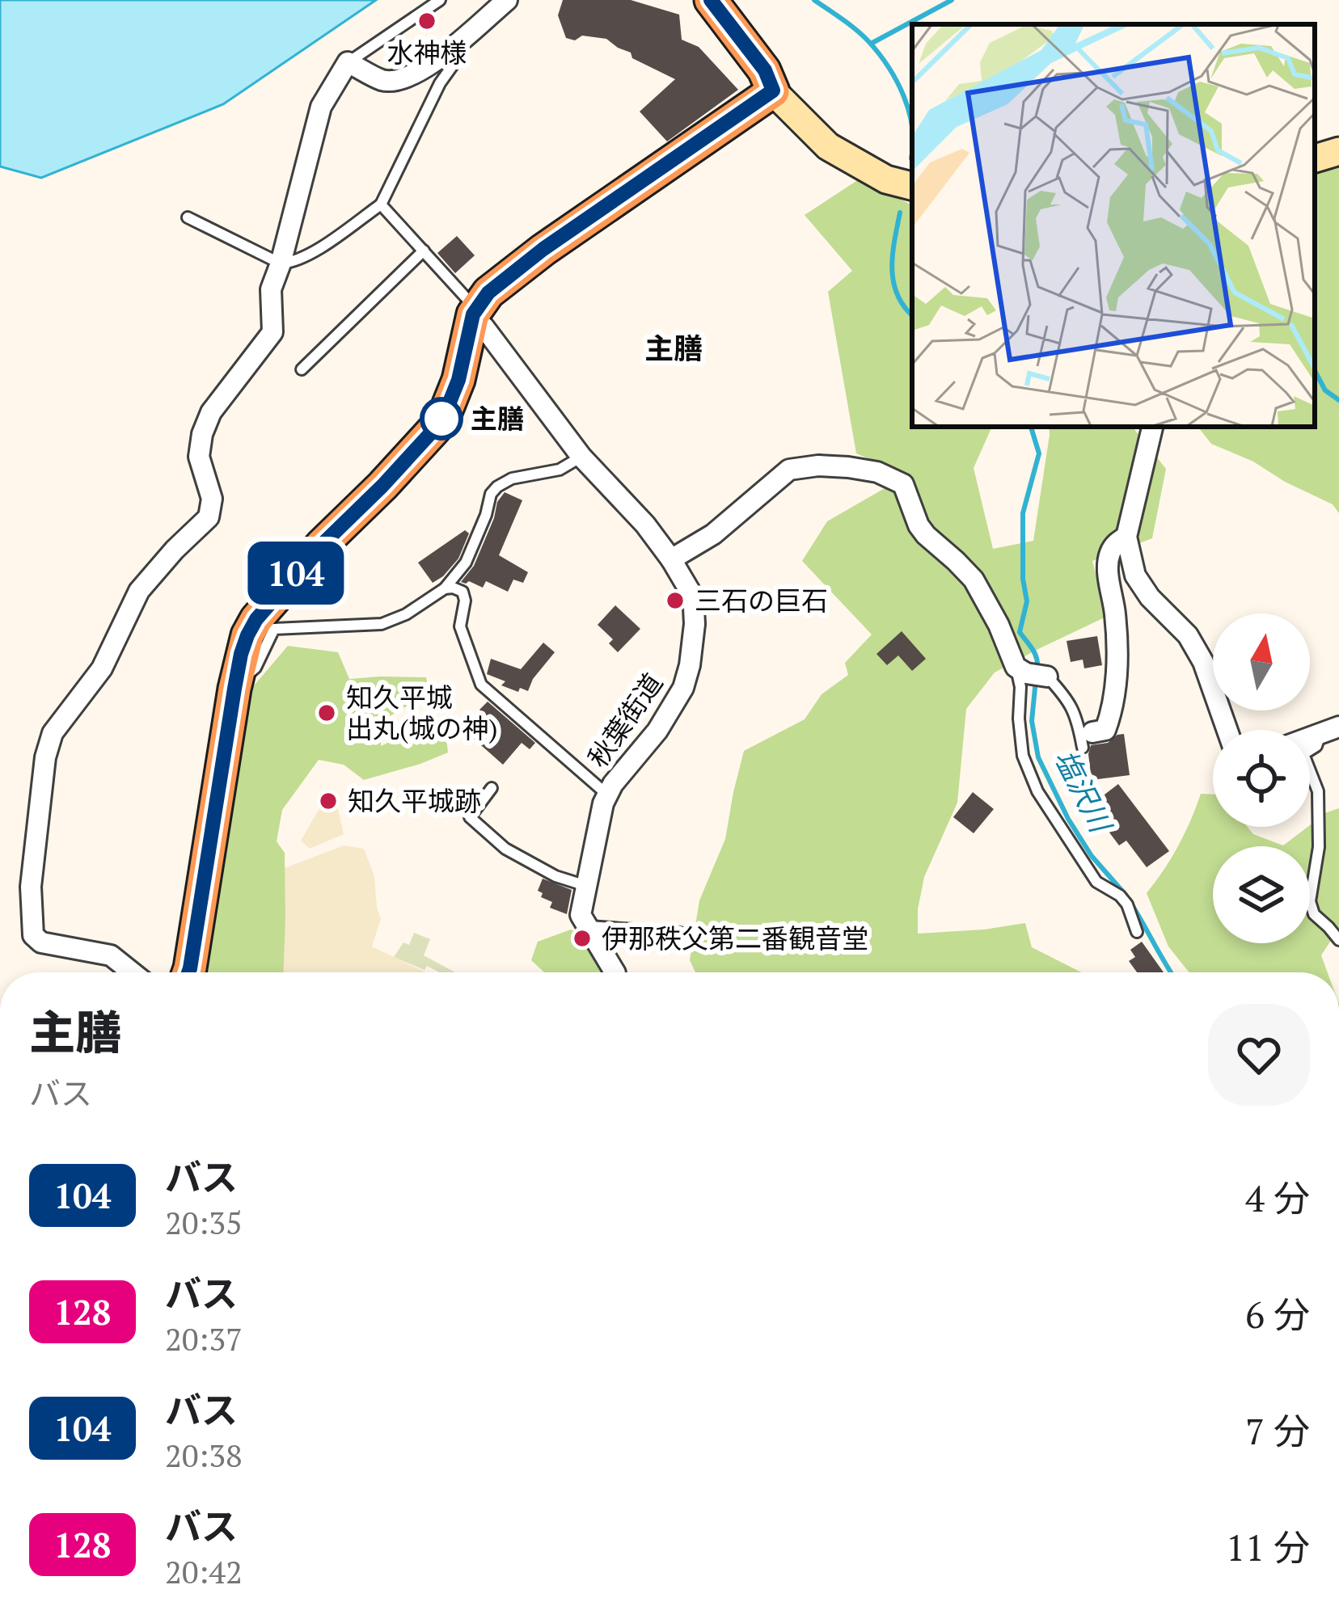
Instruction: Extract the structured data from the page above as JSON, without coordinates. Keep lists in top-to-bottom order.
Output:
{
  "streets": {
    "street": ["秋葉街道"]
  },
  "districts": ["主膳"],
  "water": ["塩沢川"],
  "places": [
    "水神様",
    "主膳",
    "三石の巨石",
    "知久平城 出丸(城の神)",
    "知久平城跡",
    "伊那秩父第二番観音堂"
  ],
  "lines": ["bus line 104"],
  "north": "top",
  "page": {
    "on_map": "104",
    "heading": ["主膳", "バス"],
    "list": [
      {
        "mark": "104",
        "name": "バス",
        "note": "20:35",
        "value": "4 分"
      },
      {
        "mark": "128",
        "name": "バス",
        "note": "20:37",
        "value": "6 分"
      },
      {
        "mark": "104",
        "name": "バス",
        "note": "20:38",
        "value": "7 分"
      },
      {
        "mark": "128",
        "name": "バス",
        "note": "20:42",
        "value": "11 分"
      }
    ]
  }
}
